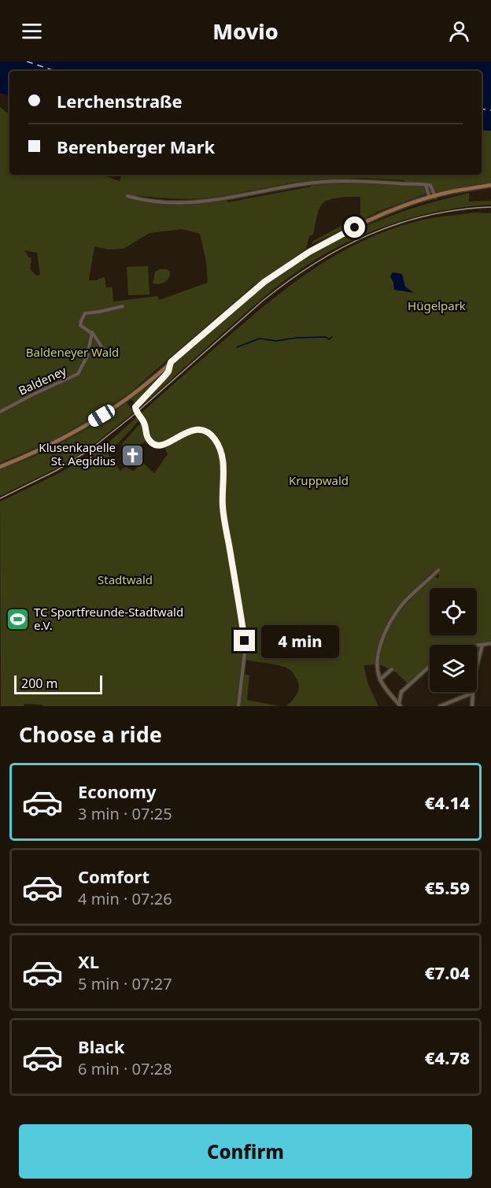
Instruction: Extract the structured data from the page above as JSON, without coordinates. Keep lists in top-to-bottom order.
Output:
{
  "streets": {
    "street": ["Baldeney"]
  },
  "parks": [
    "Hügelpark",
    "Baldeneyer Wald",
    "Kruppwald",
    "Stadtwald"
  ],
  "places": {
    "church": ["Klusenkapelle St. Aegidius"],
    "sports": ["TC Sportfreunde-Stadtwald e.V."]
  },
  "scale_bar": "200 m",
  "page": {
    "header": "Movio",
    "banner": ["Lerchenstraße", "Berenberger Mark"],
    "bubble": "4 min",
    "scale": "200 m",
    "heading": "Choose a ride",
    "list": [
      {
        "name": "Economy",
        "note": "3 min · 07:25",
        "value": "€4.14"
      },
      {
        "name": "Comfort",
        "note": "4 min · 07:26",
        "value": "€5.59"
      },
      {
        "name": "XL",
        "note": "5 min · 07:27",
        "value": "€7.04"
      },
      {
        "name": "Black",
        "note": "6 min · 07:28",
        "value": "€4.78"
      }
    ],
    "buttons": "Confirm"
  }
}
